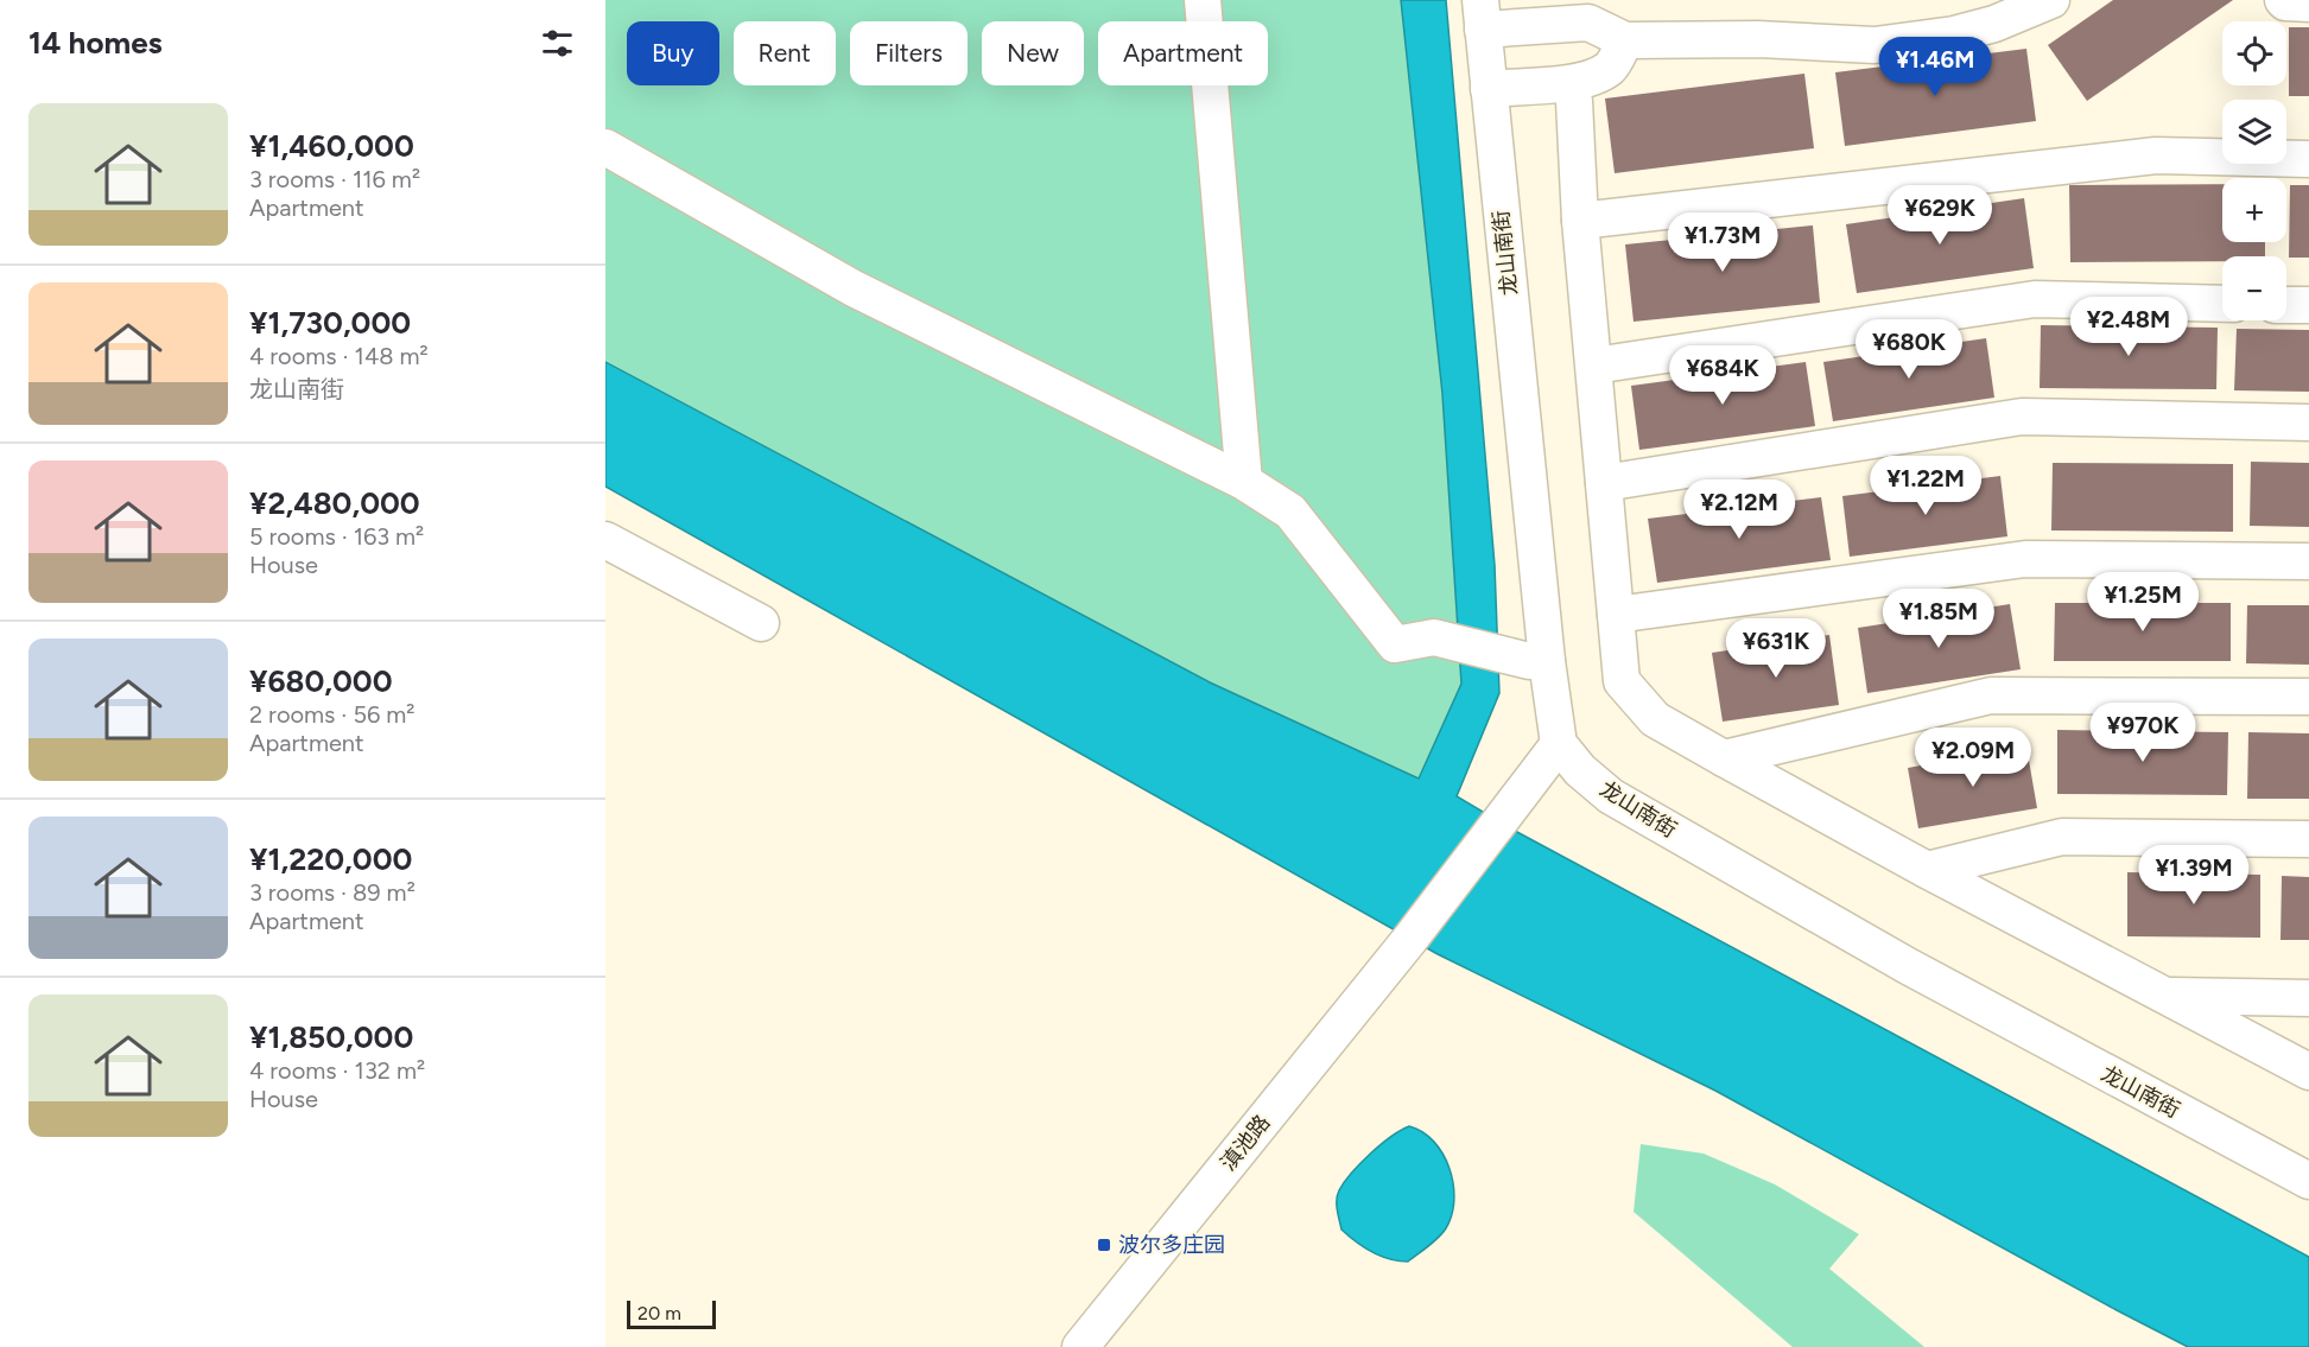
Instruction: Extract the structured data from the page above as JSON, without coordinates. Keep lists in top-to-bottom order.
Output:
{
  "streets": {
    "street": ["龙山南街", "滇池路"]
  },
  "crossings": [
    ["龙山南街", "滇池路"]
  ],
  "places": {
    "transit": ["波尔多庄园"]
  },
  "scale_bar": "20 m",
  "page": {
    "heading": "14 homes",
    "map_buttons": ["+", "−"],
    "chip": [
      "Buy",
      "Rent",
      "Filters",
      "New",
      "Apartment"
    ],
    "price": [
      "¥1.46M",
      "¥629K",
      "¥1.73M",
      "¥2.48M",
      "¥680K",
      "¥684K",
      "¥1.22M",
      "¥2.12M",
      "¥1.25M",
      "¥1.85M",
      "¥631K",
      "¥970K",
      "¥2.09M",
      "¥1.39M"
    ],
    "list": [
      {
        "name": "¥1,460,000",
        "note": "3 rooms · 116 m² · Apartment"
      },
      {
        "name": "¥1,730,000",
        "note": "4 rooms · 148 m² · 龙山南街"
      },
      {
        "name": "¥2,480,000",
        "note": "5 rooms · 163 m² · House"
      },
      {
        "name": "¥680,000",
        "note": "2 rooms · 56 m² · Apartment"
      },
      {
        "name": "¥1,220,000",
        "note": "3 rooms · 89 m² · Apartment"
      },
      {
        "name": "¥1,850,000",
        "note": "4 rooms · 132 m² · House"
      }
    ],
    "scale": "20 m"
  }
}
